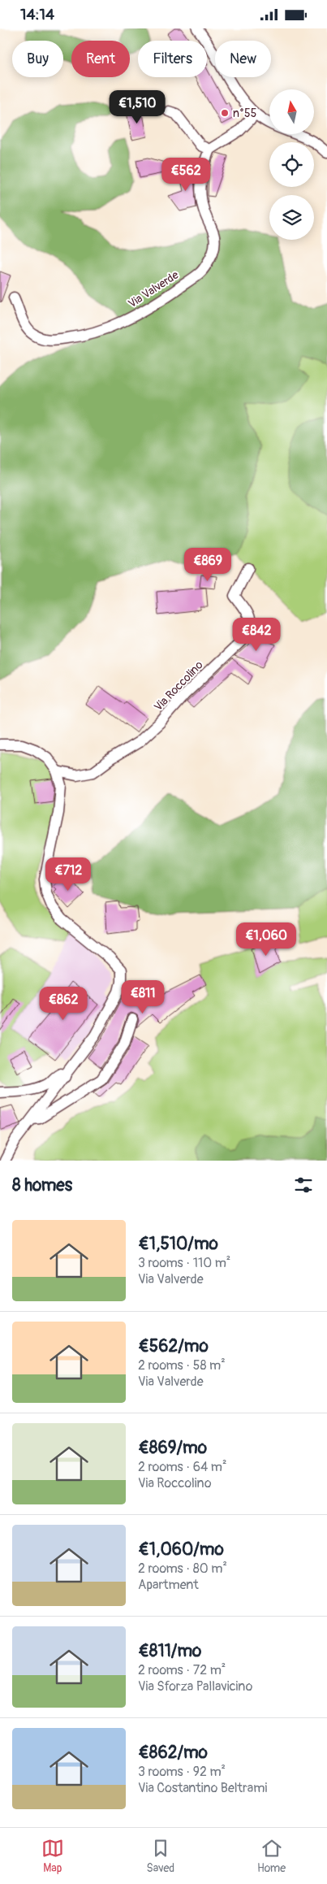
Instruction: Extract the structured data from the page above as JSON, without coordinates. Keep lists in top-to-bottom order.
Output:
{
  "streets": {
    "street": ["Via Valverde", "Via Roccolino"]
  },
  "places": ["n°55"],
  "north": "top",
  "page": {
    "status": "14:14",
    "chip": [
      "Buy",
      "Rent",
      "Filters",
      "New"
    ],
    "price": [
      "€1,510",
      "€562",
      "€869",
      "€842",
      "€712",
      "€1,060",
      "€811",
      "€862"
    ],
    "heading": "8 homes",
    "list": [
      {
        "name": "€1,510/mo",
        "note": "3 rooms · 110 m² · Via Valverde"
      },
      {
        "name": "€562/mo",
        "note": "2 rooms · 58 m² · Via Valverde"
      },
      {
        "name": "€869/mo",
        "note": "2 rooms · 64 m² · Via Roccolino"
      },
      {
        "name": "€1,060/mo",
        "note": "2 rooms · 80 m² · Apartment"
      },
      {
        "name": "€811/mo",
        "note": "2 rooms · 72 m² · Via Sforza Pallavicino"
      },
      {
        "name": "€862/mo",
        "note": "3 rooms · 92 m² · Via Costantino Beltrami"
      }
    ],
    "tabs": ["Map", "Saved", "Home"]
  }
}
